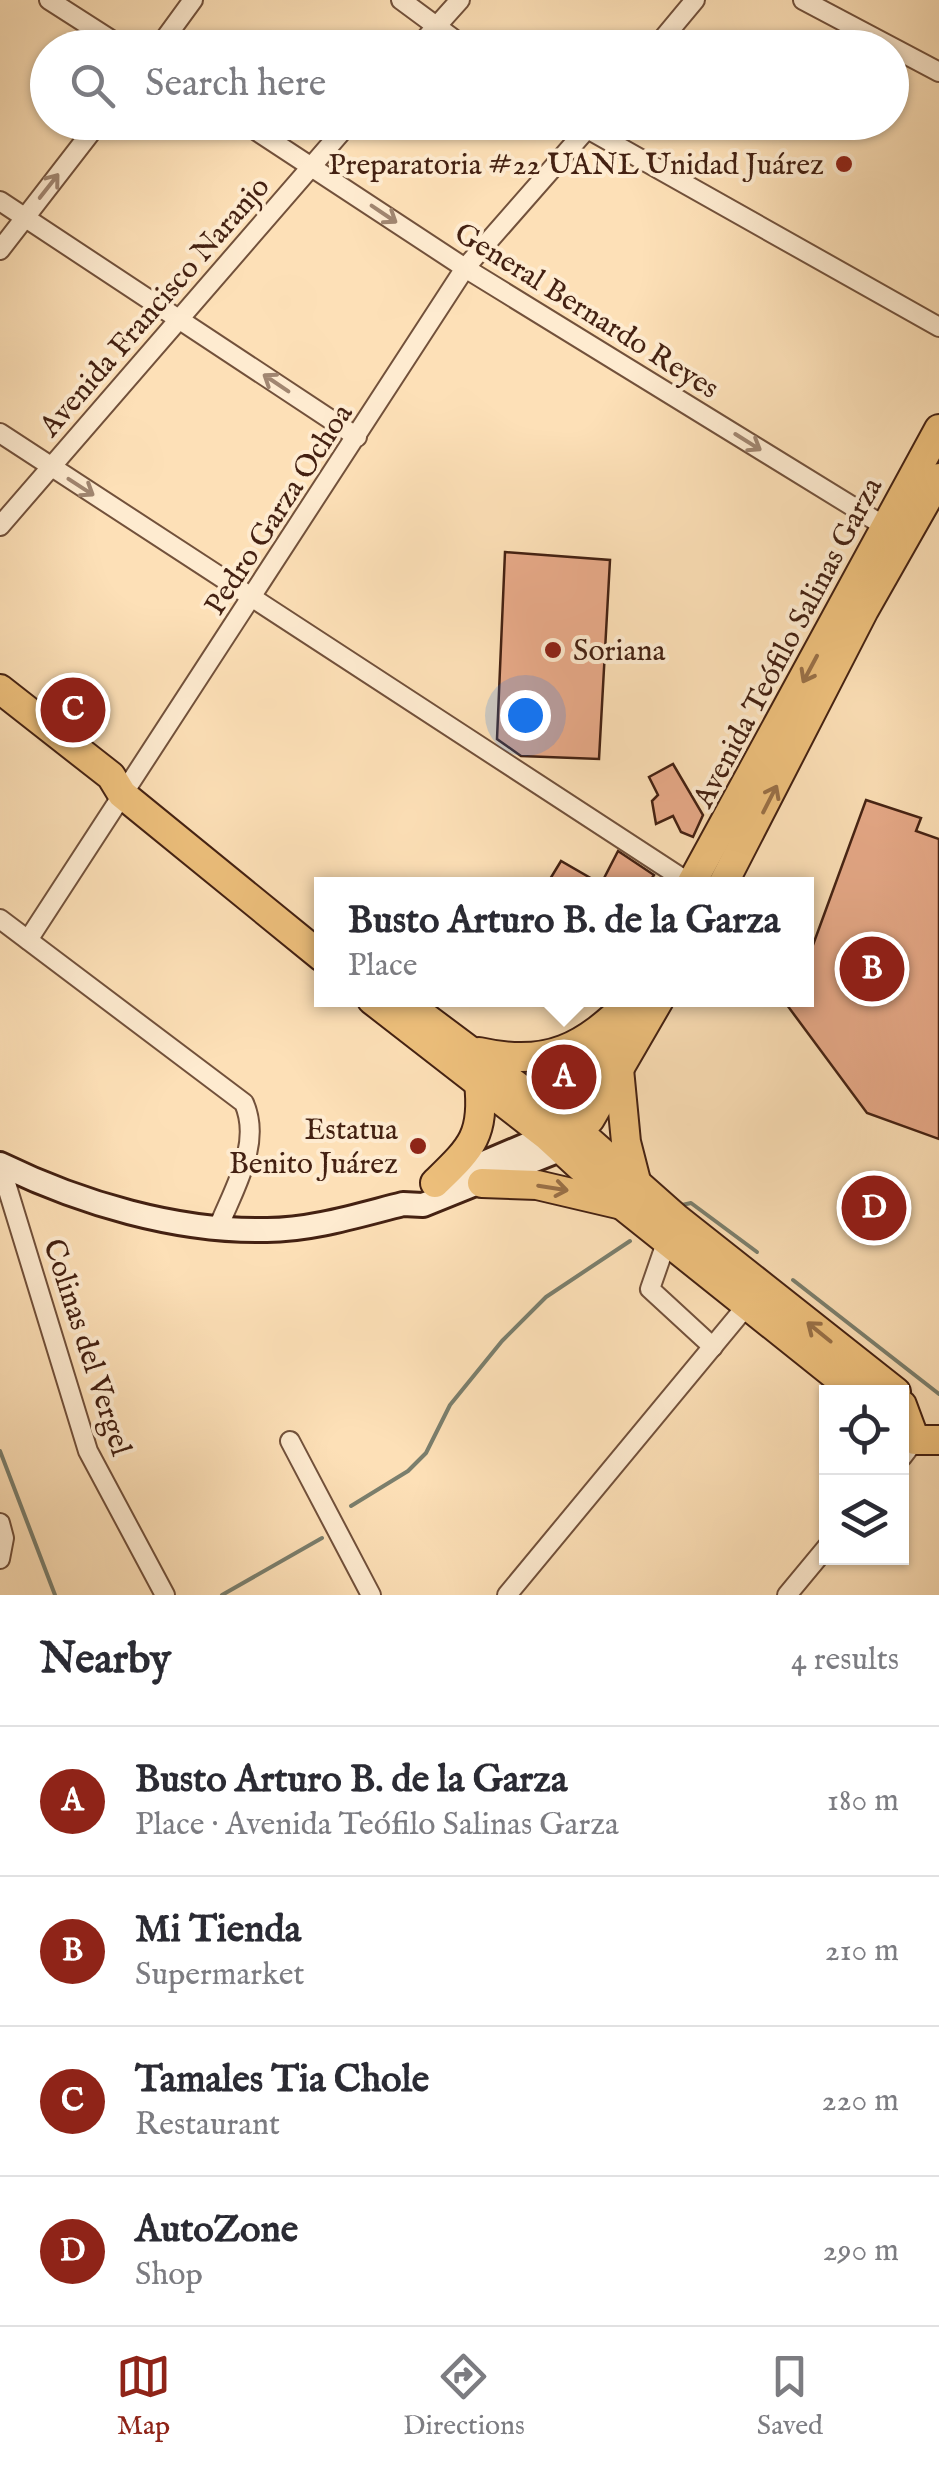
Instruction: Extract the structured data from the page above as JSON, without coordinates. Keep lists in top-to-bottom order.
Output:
{
  "streets": {
    "main road": ["Avenida Teófilo Salinas Garza"],
    "street": [
      "Avenida Francisco Naranjo",
      "General Bernardo Reyes",
      "Pedro Garza Ochoa",
      "Colinas del Vergel"
    ]
  },
  "crossings": [
    ["Avenida Francisco Naranjo", "General Bernardo Reyes"],
    ["General Bernardo Reyes", "Pedro Garza Ochoa"],
    ["General Bernardo Reyes", "Avenida Teófilo Salinas Garza"]
  ],
  "one_way": ["General Bernardo Reyes"],
  "places": ["Preparatoria #22 UANL Unidad Juárez", "Soriana", "Estatua Benito Juárez"],
  "page": {
    "search": "Search here",
    "pins": [
      "C",
      "B",
      "A",
      "D"
    ],
    "popup": ["Busto Arturo B. de la Garza", "Place"],
    "heading": ["Nearby", "4 results"],
    "list": [
      {
        "mark": "A",
        "name": "Busto Arturo B. de la Garza",
        "note": "Place · Avenida Teófilo Salinas Garza",
        "value": "180 m"
      },
      {
        "mark": "B",
        "name": "Mi Tienda",
        "note": "Supermarket",
        "value": "210 m"
      },
      {
        "mark": "C",
        "name": "Tamales Tia Chole",
        "note": "Restaurant",
        "value": "220 m"
      },
      {
        "mark": "D",
        "name": "AutoZone",
        "note": "Shop",
        "value": "290 m"
      }
    ],
    "nav": ["Map", "Directions", "Saved"]
  }
}
